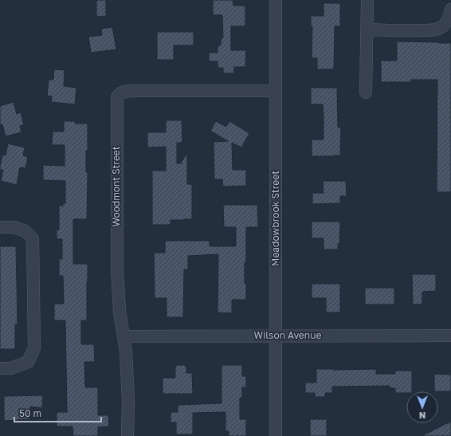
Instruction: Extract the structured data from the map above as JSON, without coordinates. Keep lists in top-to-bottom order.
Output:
{
  "streets": {
    "street": ["Woodmont Street", "Meadowbrook Street", "Wilson Avenue"]
  },
  "crossings": [
    ["Woodmont Street", "Meadowbrook Street"],
    ["Woodmont Street", "Wilson Avenue"],
    ["Meadowbrook Street", "Wilson Avenue"]
  ],
  "scale_bar": "50 m",
  "north": "bottom"
}
